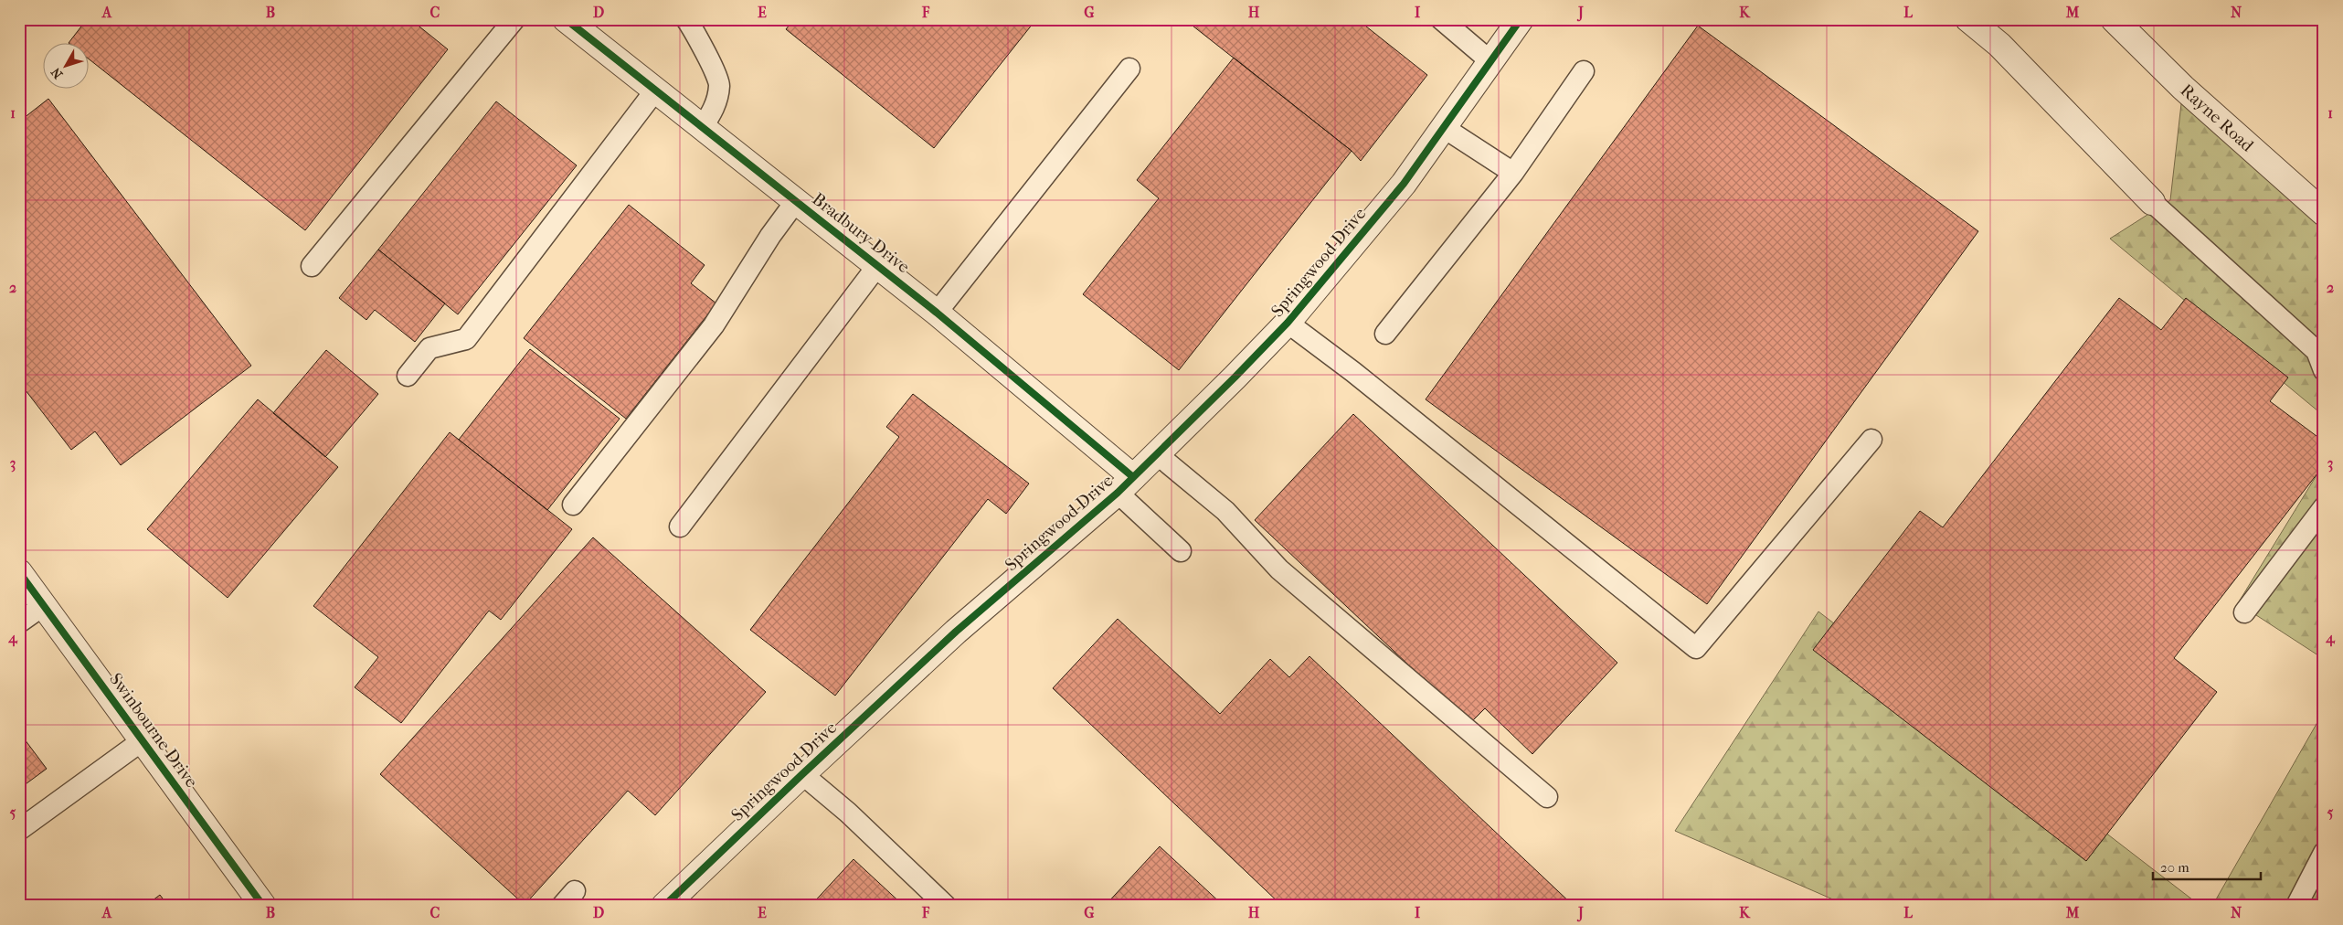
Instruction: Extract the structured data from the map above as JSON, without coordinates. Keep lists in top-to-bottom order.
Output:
{
  "streets": {
    "street": [
      "Rayne Road",
      "Bradbury Drive",
      "Springwood Drive",
      "Swinbourne Drive"
    ]
  },
  "crossings": [
    ["Bradbury Drive", "Springwood Drive"]
  ],
  "scale_bar": "20 m",
  "north": "bottom left",
  "grid": {
    "columns": [
      "A",
      "B",
      "C",
      "D",
      "E",
      "F",
      "G",
      "H",
      "I",
      "J",
      "K",
      "L",
      "M",
      "N"
    ],
    "rows": [
      "1",
      "2",
      "3",
      "4",
      "5"
    ]
  }
}
